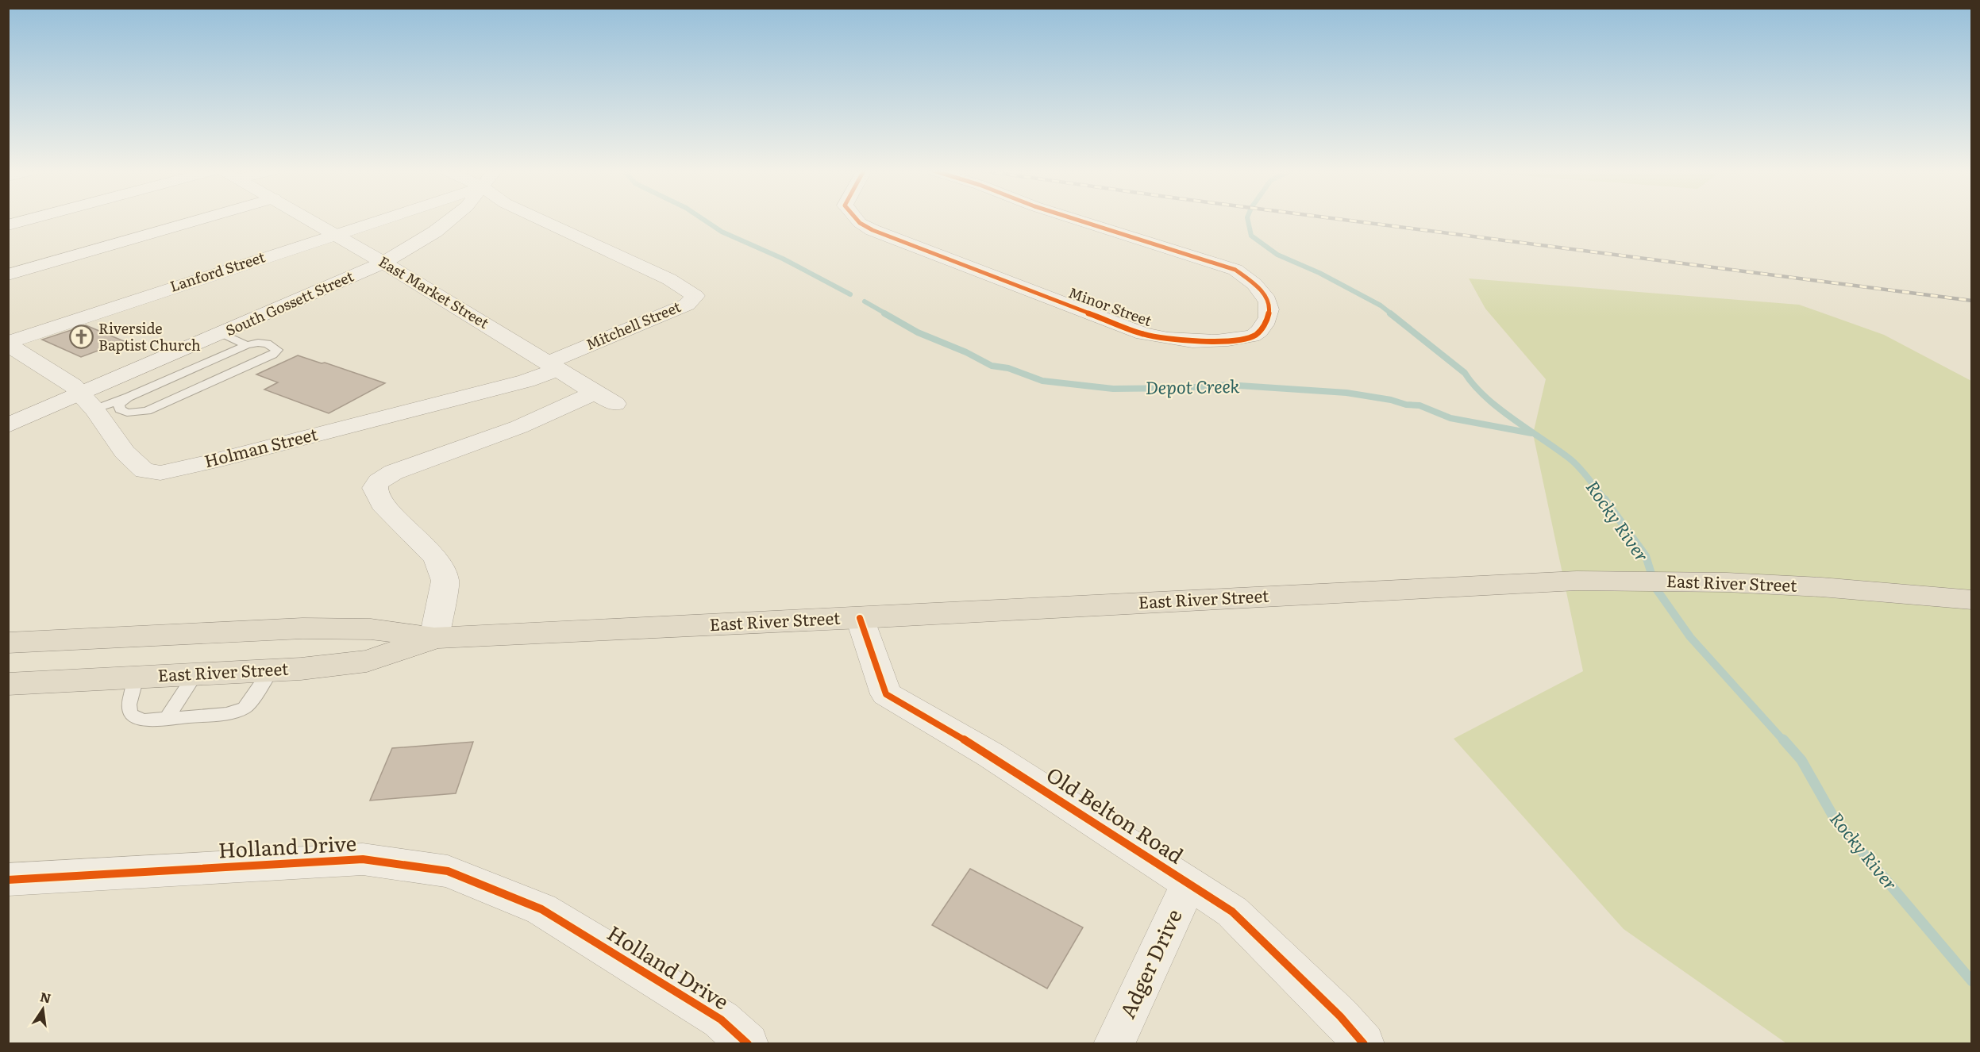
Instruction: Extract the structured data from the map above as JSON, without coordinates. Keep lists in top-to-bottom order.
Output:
{
  "streets": {
    "highway": ["East River Street"],
    "street": [
      "Lanford Street",
      "East Market Street",
      "South Gossett Street",
      "Minor Street",
      "Mitchell Street",
      "Holman Street",
      "Old Belton Road",
      "Holland Drive",
      "Adger Drive"
    ]
  },
  "crossings": [
    ["Lanford Street", "East Market Street"],
    ["Lanford Street", "Holman Street"],
    ["East Market Street", "South Gossett Street"],
    ["East Market Street", "Mitchell Street"],
    ["East Market Street", "Holman Street"],
    ["East Market Street", "East River Street"],
    ["South Gossett Street", "Holman Street"],
    ["Mitchell Street", "Holman Street"],
    ["East River Street", "Old Belton Road"],
    ["Old Belton Road", "Adger Drive"]
  ],
  "water": ["Depot Creek", "Rocky River"],
  "places": {
    "church": ["Riverside Baptist Church"]
  },
  "north": "top"
}
